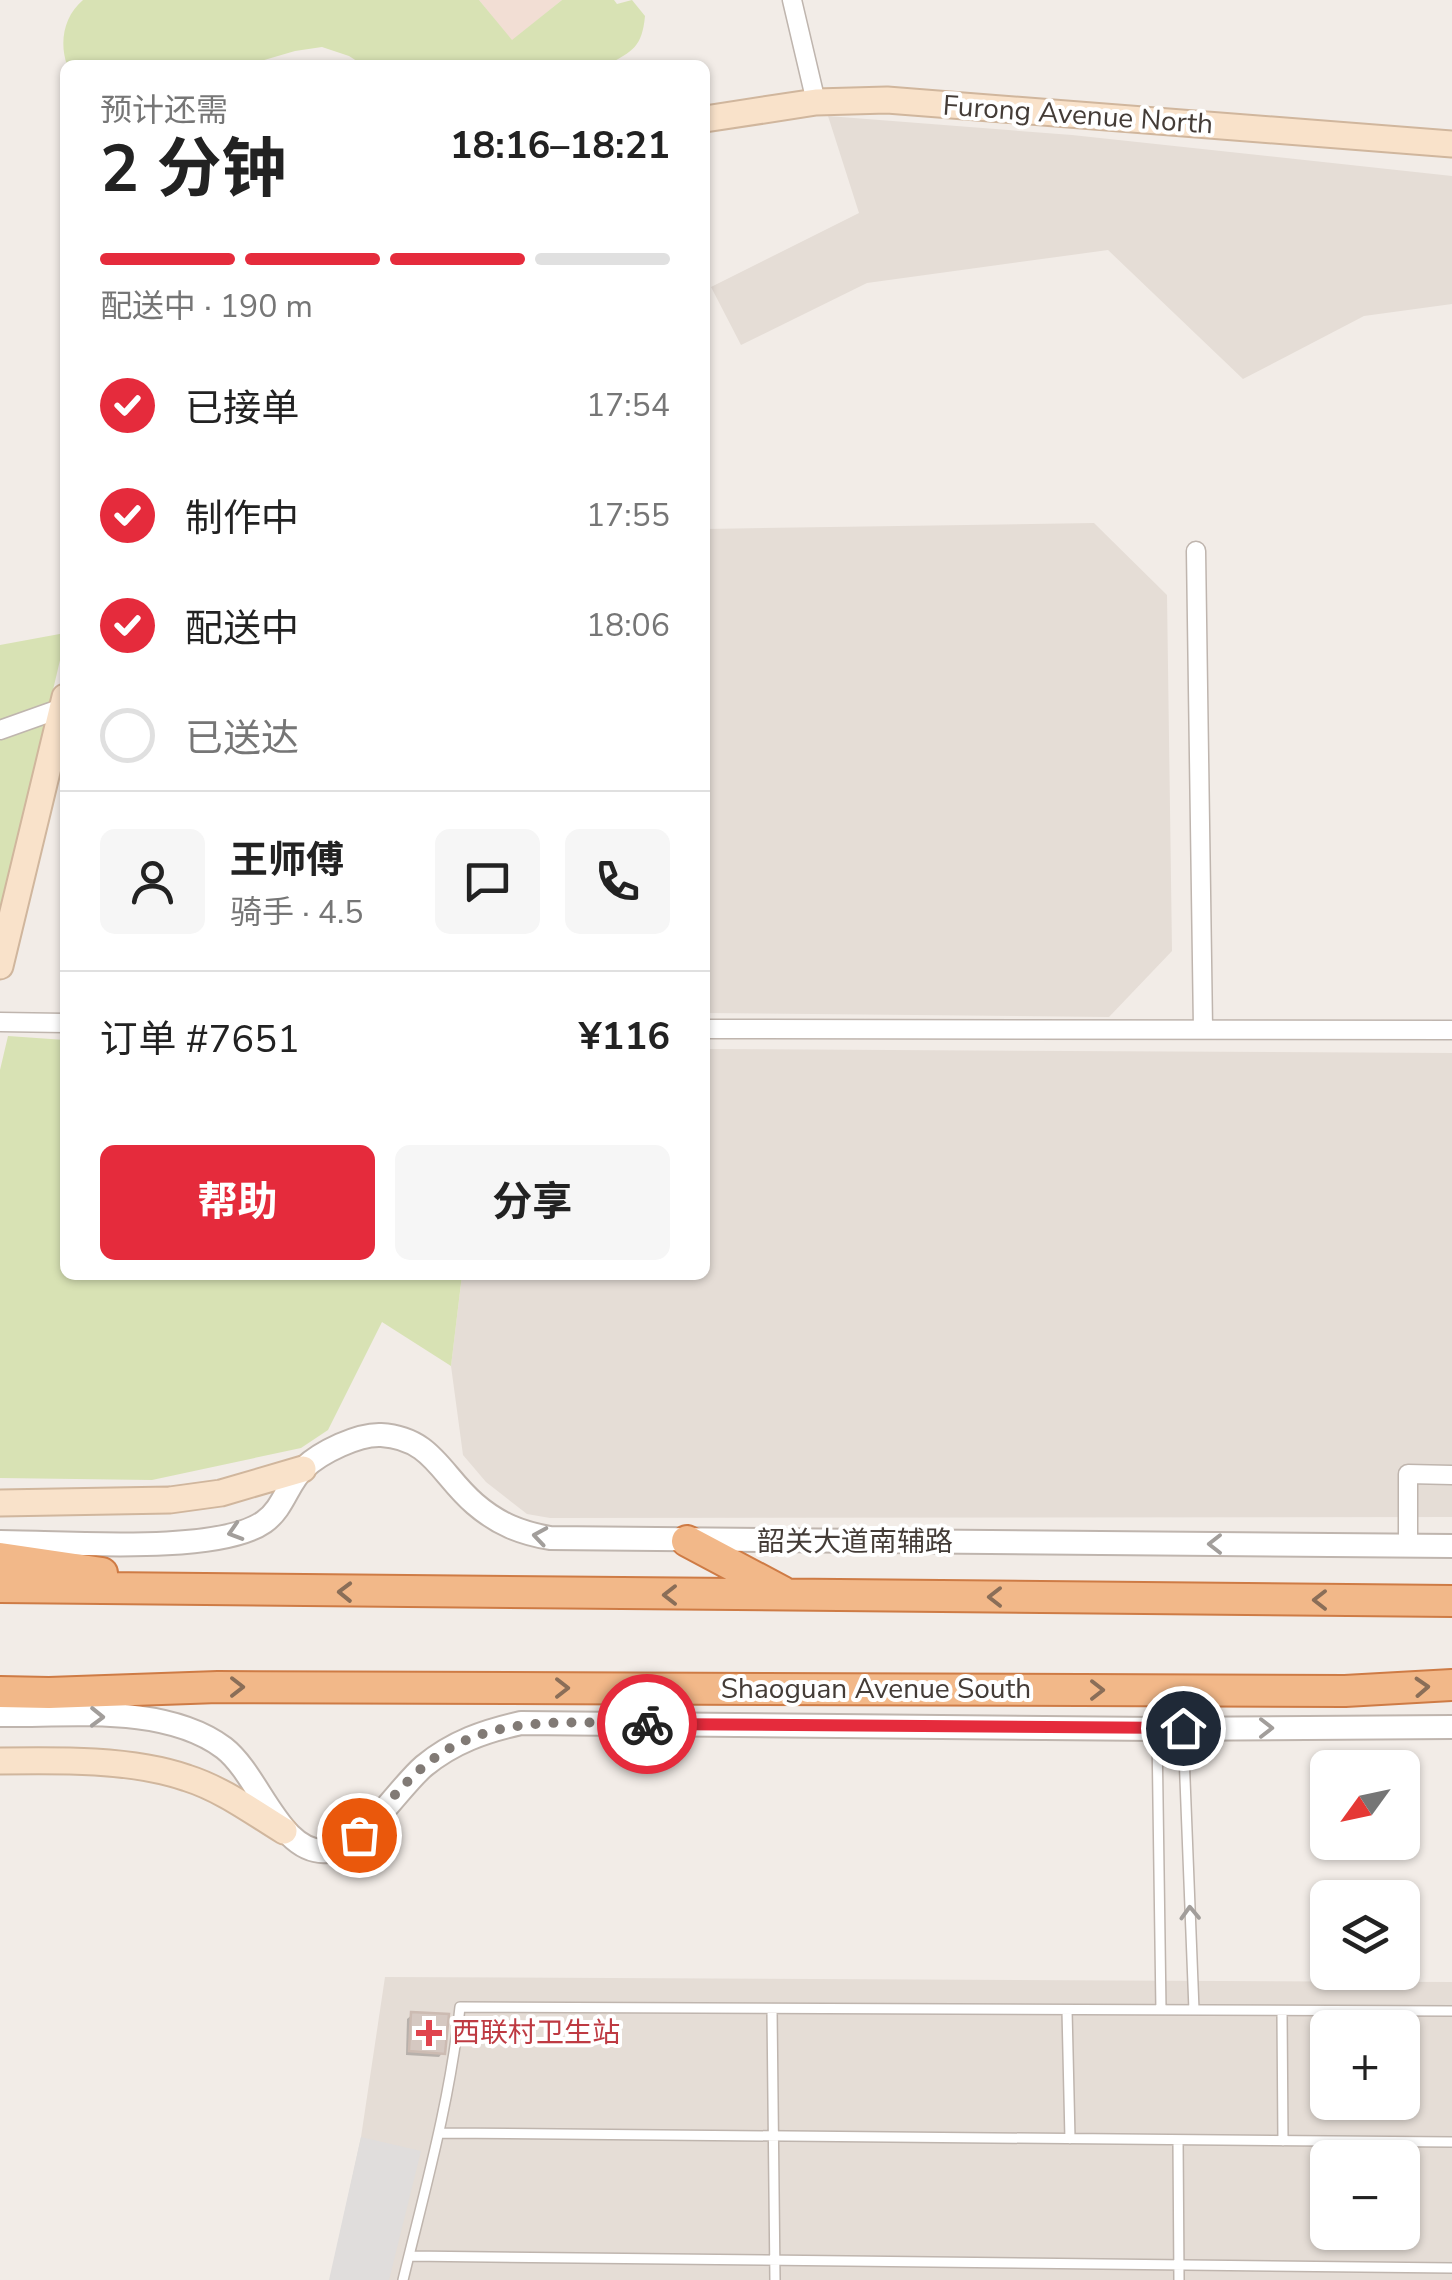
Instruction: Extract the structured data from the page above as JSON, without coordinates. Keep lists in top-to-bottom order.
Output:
{
  "streets": {
    "highway": ["Shaoguan Avenue South"],
    "main road": ["Furong Avenue North"],
    "street": ["韶关大道南辅路"]
  },
  "places": {
    "health": ["西联村卫生站"]
  },
  "north": "bottom left",
  "page": {
    "heading": ["2 分钟", "预计还需", "18:16–18:21"],
    "panel": [
      "王师傅",
      "骑手 · 4.5",
      "订单 #7651",
      "¥116"
    ],
    "bar": "配送中 · 190 m",
    "list": [
      ["已接单", "17:54"],
      ["制作中", "17:55"],
      ["配送中", "18:06"],
      "已送达"
    ],
    "buttons": ["帮助", "分享"],
    "map_buttons": ["+", "−"]
  }
}
